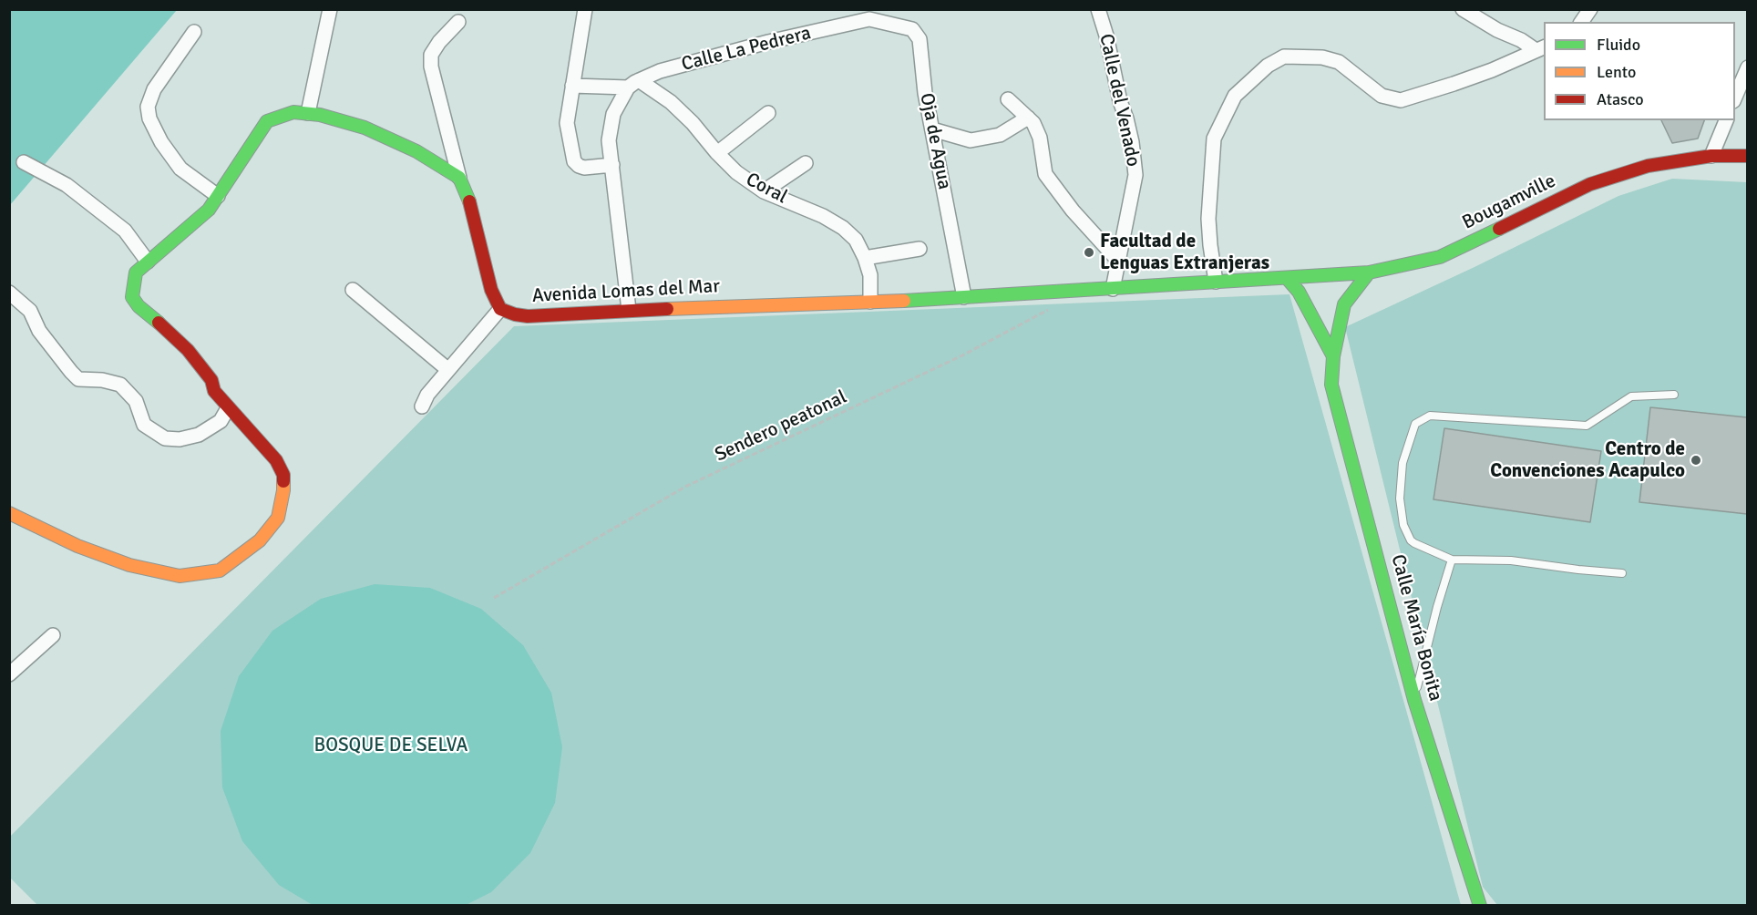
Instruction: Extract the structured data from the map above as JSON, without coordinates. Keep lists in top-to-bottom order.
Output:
{
  "streets": {
    "main road": ["Bougamville", "Avenida Lomas del Mar", "Calle María Bonita"],
    "street": [
      "Calle La Pedrera",
      "Calle del Venado",
      "Oja de Agua",
      "Coral"
    ],
    "path": ["Sendero peatonal"]
  },
  "crossings": [
    ["Calle La Pedrera", "Oja de Agua"],
    ["Calle La Pedrera", "Coral"],
    ["Calle del Venado", "Avenida Lomas del Mar"],
    ["Oja de Agua", "Avenida Lomas del Mar"],
    ["Coral", "Avenida Lomas del Mar"],
    ["Bougamville", "Avenida Lomas del Mar"],
    ["Bougamville", "Calle María Bonita"]
  ],
  "parks": ["BOSQUE DE SELVA"],
  "places": ["Facultad de Lenguas Extranjeras", "Centro de Convenciones Acapulco"],
  "legend": ["Fluido", "Lento", "Atasco"]
}
